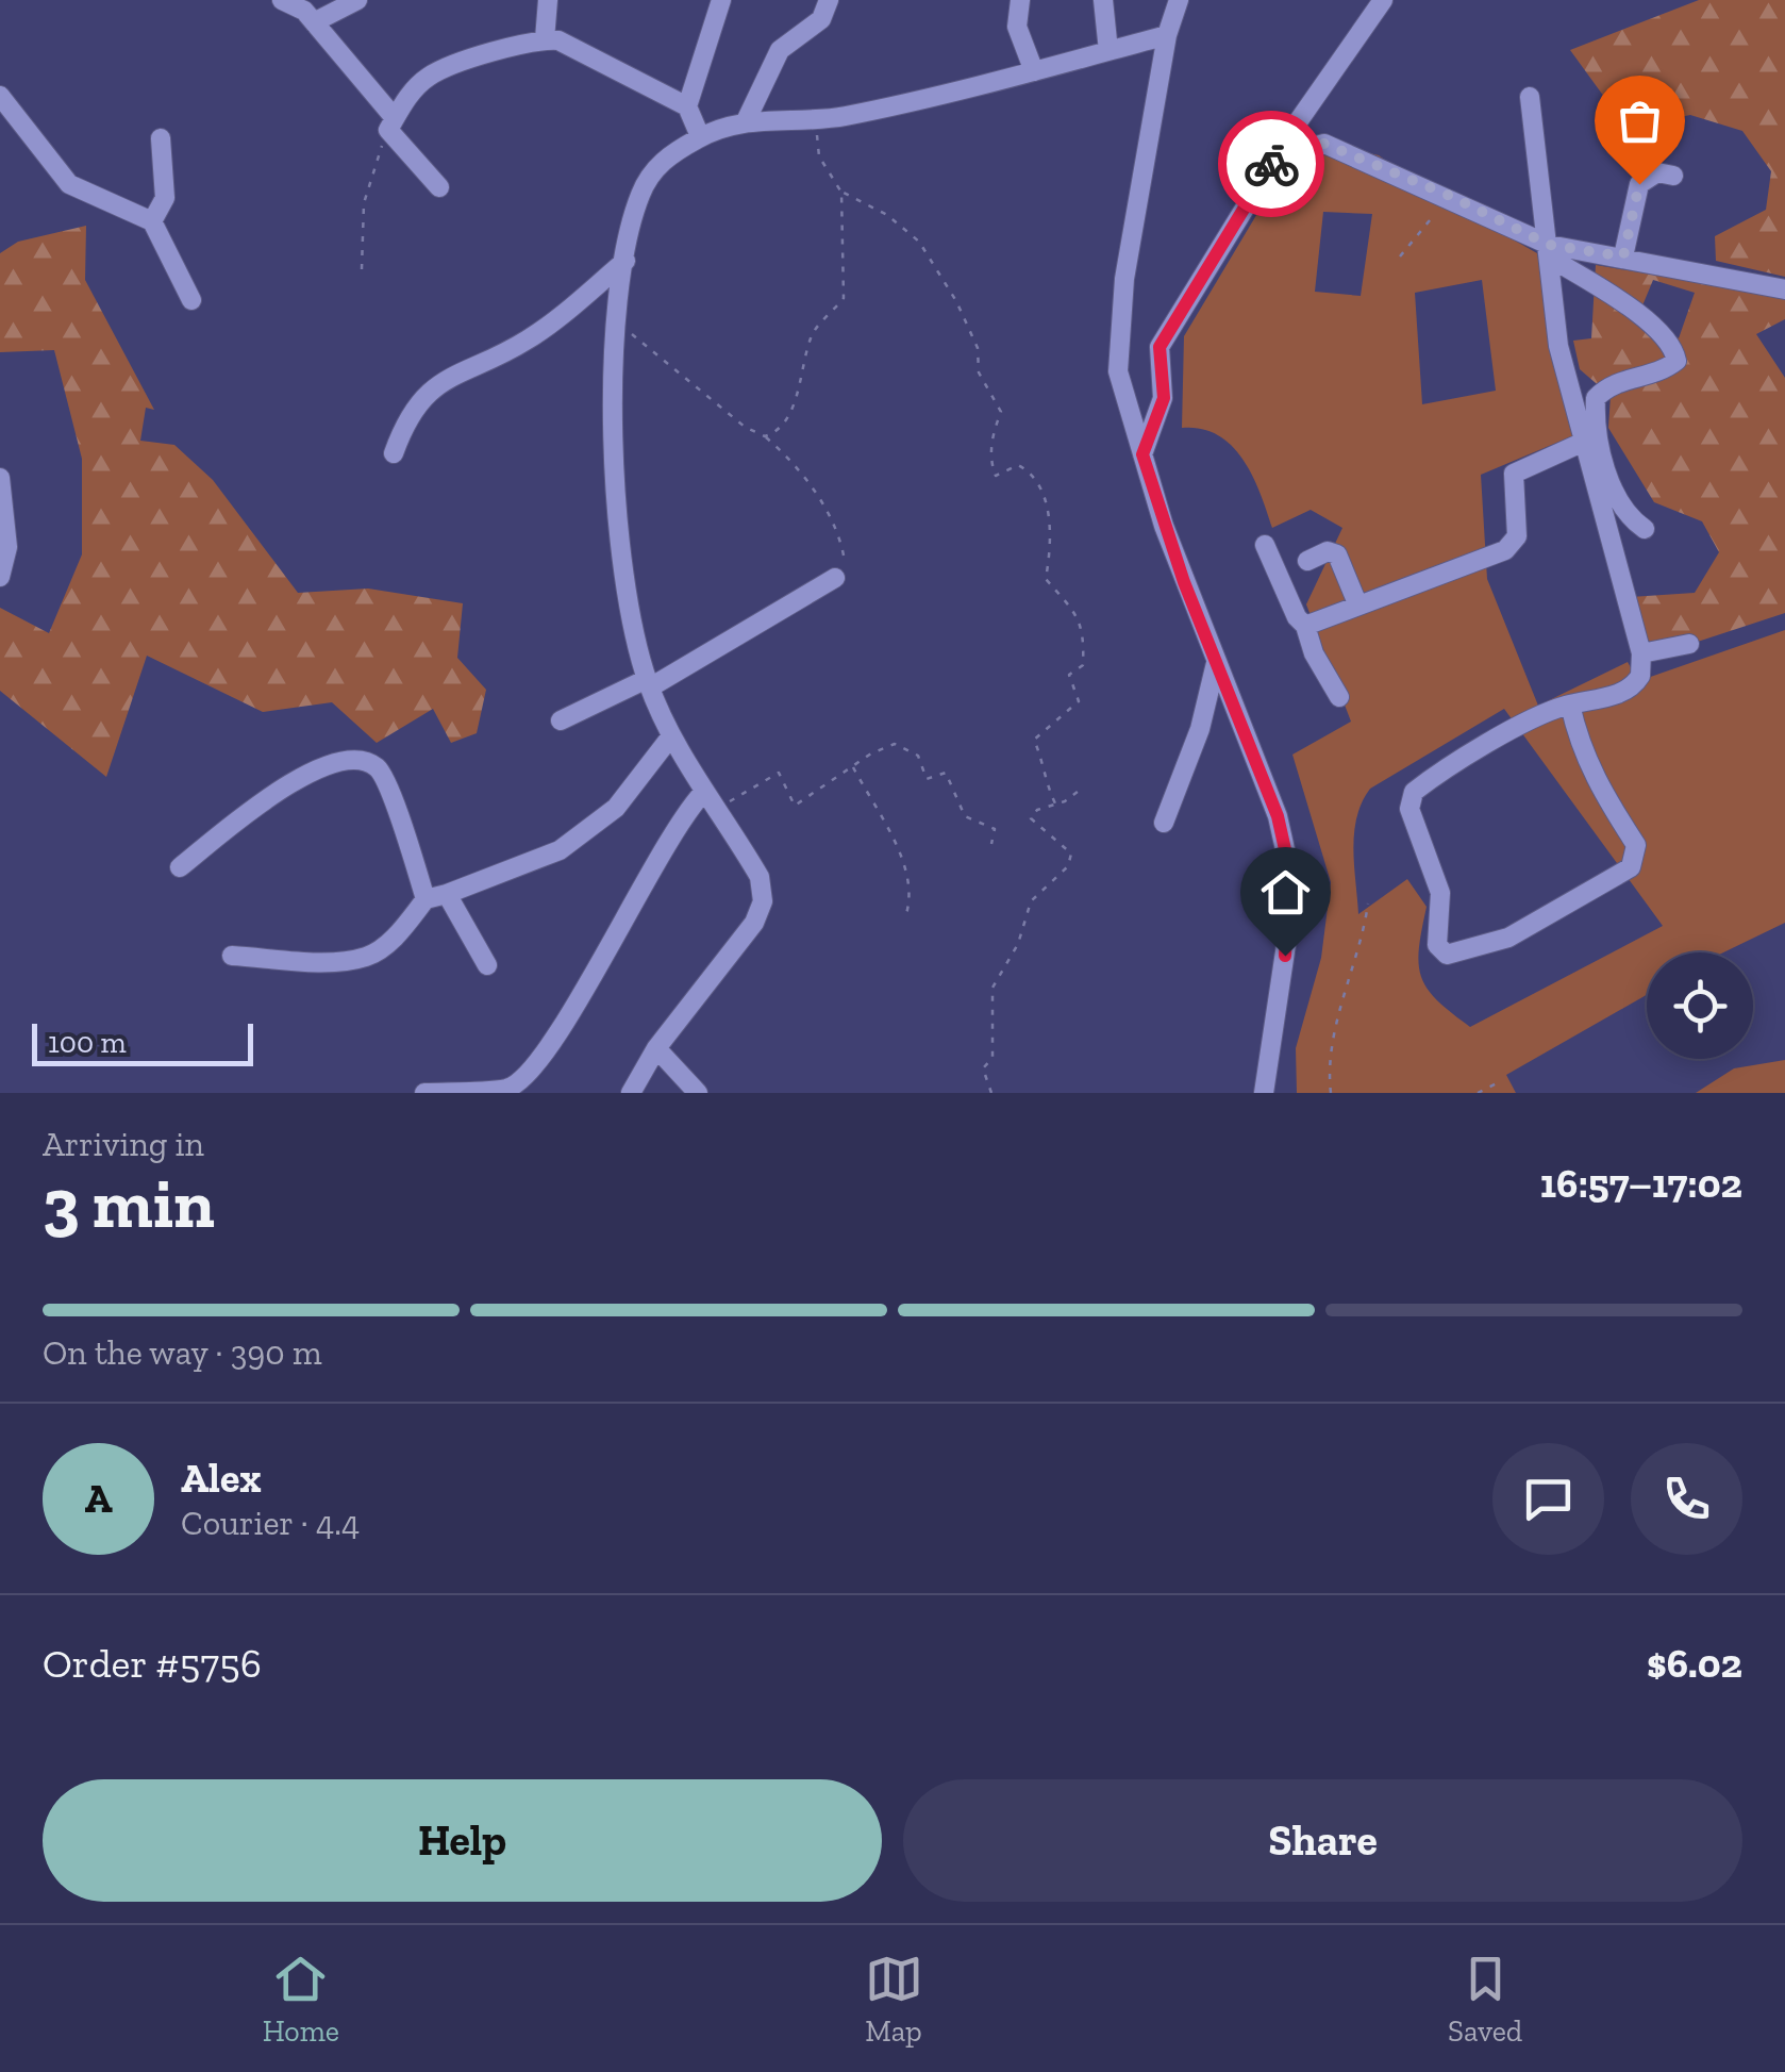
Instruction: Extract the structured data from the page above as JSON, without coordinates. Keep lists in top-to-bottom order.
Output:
{
  "scale_bar": "100 m",
  "page": {
    "scale": "100 m",
    "heading": ["3 min", "Arriving in", "16:57–17:02"],
    "panel": [
      "Alex",
      "Courier · 4.4",
      "Order #5756",
      "$6.02"
    ],
    "bar": "On the way · 390 m",
    "round": "A",
    "buttons": ["Help", "Share"],
    "tabs": ["Home", "Map", "Saved"]
  }
}
